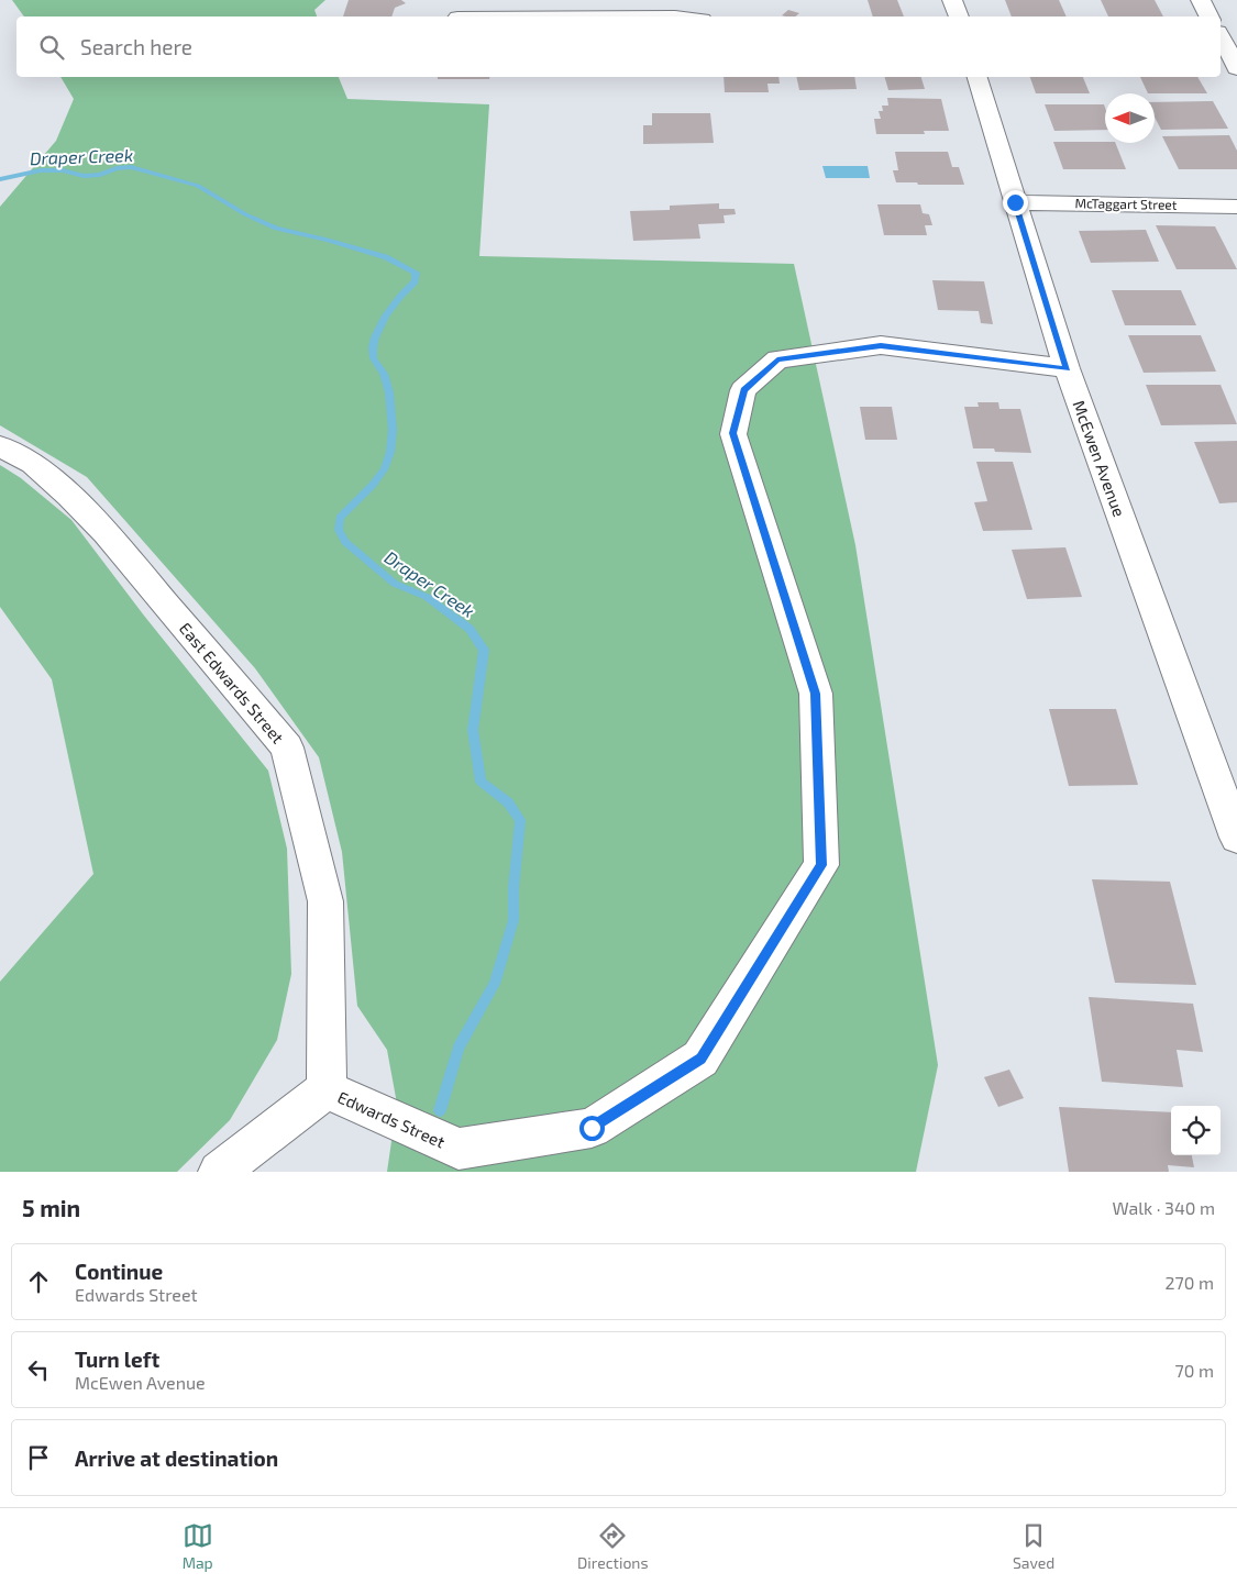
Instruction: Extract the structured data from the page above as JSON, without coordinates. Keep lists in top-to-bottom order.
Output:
{
  "streets": {
    "street": [
      "McTaggart Street",
      "McEwen Avenue",
      "East Edwards Street",
      "Edwards Street"
    ]
  },
  "crossings": [
    ["McTaggart Street", "McEwen Avenue"],
    ["McEwen Avenue", "Edwards Street"],
    ["East Edwards Street", "Edwards Street"]
  ],
  "water": ["Draper Creek"],
  "north": "left",
  "page": {
    "search": "Search here",
    "heading": ["5 min", "Walk · 340 m"],
    "list": [
      ["Continue", "Edwards Street", "270 m"],
      ["Turn left", "McEwen Avenue", "70 m"],
      "Arrive at destination"
    ],
    "nav": ["Map", "Directions", "Saved"]
  }
}
